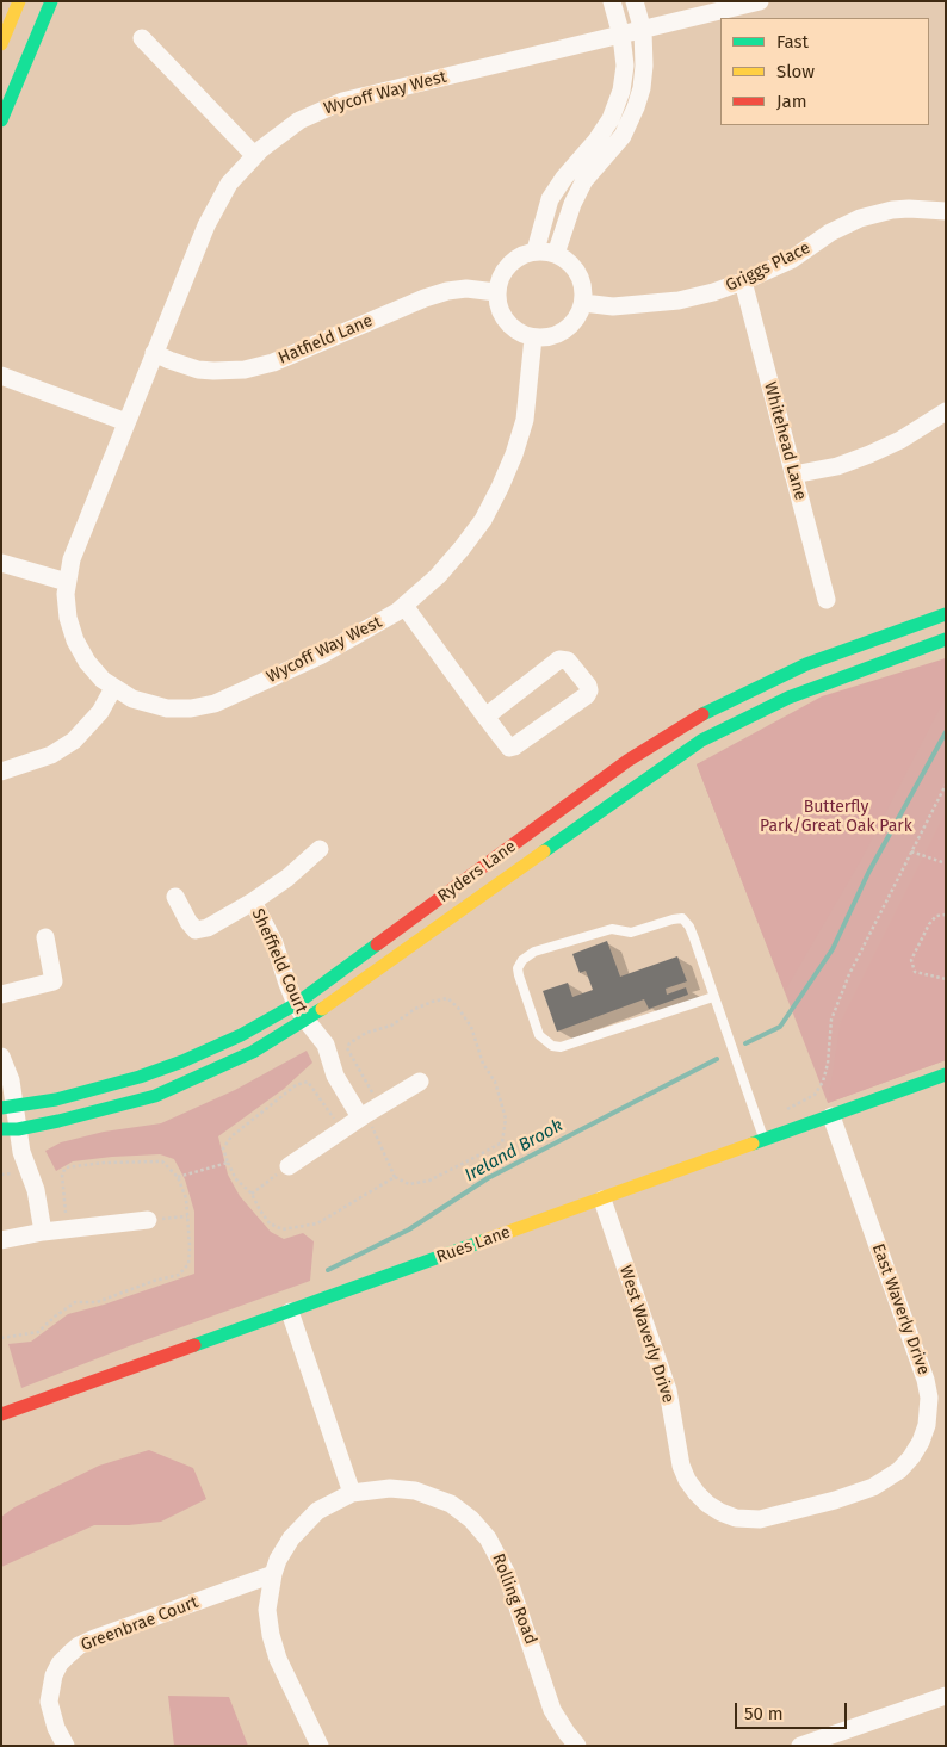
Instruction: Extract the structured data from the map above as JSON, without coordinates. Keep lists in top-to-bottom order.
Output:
{
  "streets": {
    "main road": ["Ryders Lane", "Rues Lane"],
    "street": [
      "Wycoff Way West",
      "Griggs Place",
      "Hatfield Lane",
      "Whitehead Lane",
      "Sheffield Court",
      "East Waverly Drive",
      "West Waverly Drive",
      "Rolling Road",
      "Greenbrae Court"
    ]
  },
  "crossings": [
    ["Wycoff Way West", "Hatfield Lane"],
    ["Griggs Place", "Hatfield Lane"],
    ["Griggs Place", "Whitehead Lane"],
    ["Ryders Lane", "Sheffield Court"],
    ["Rues Lane", "East Waverly Drive"],
    ["Rues Lane", "West Waverly Drive"],
    ["East Waverly Drive", "West Waverly Drive"],
    ["Rolling Road", "Greenbrae Court"]
  ],
  "water": ["Ireland Brook"],
  "parks": ["Butterfly Park/Great Oak Park"],
  "legend": ["Fast", "Slow", "Jam"],
  "scale_bar": "50 m"
}
